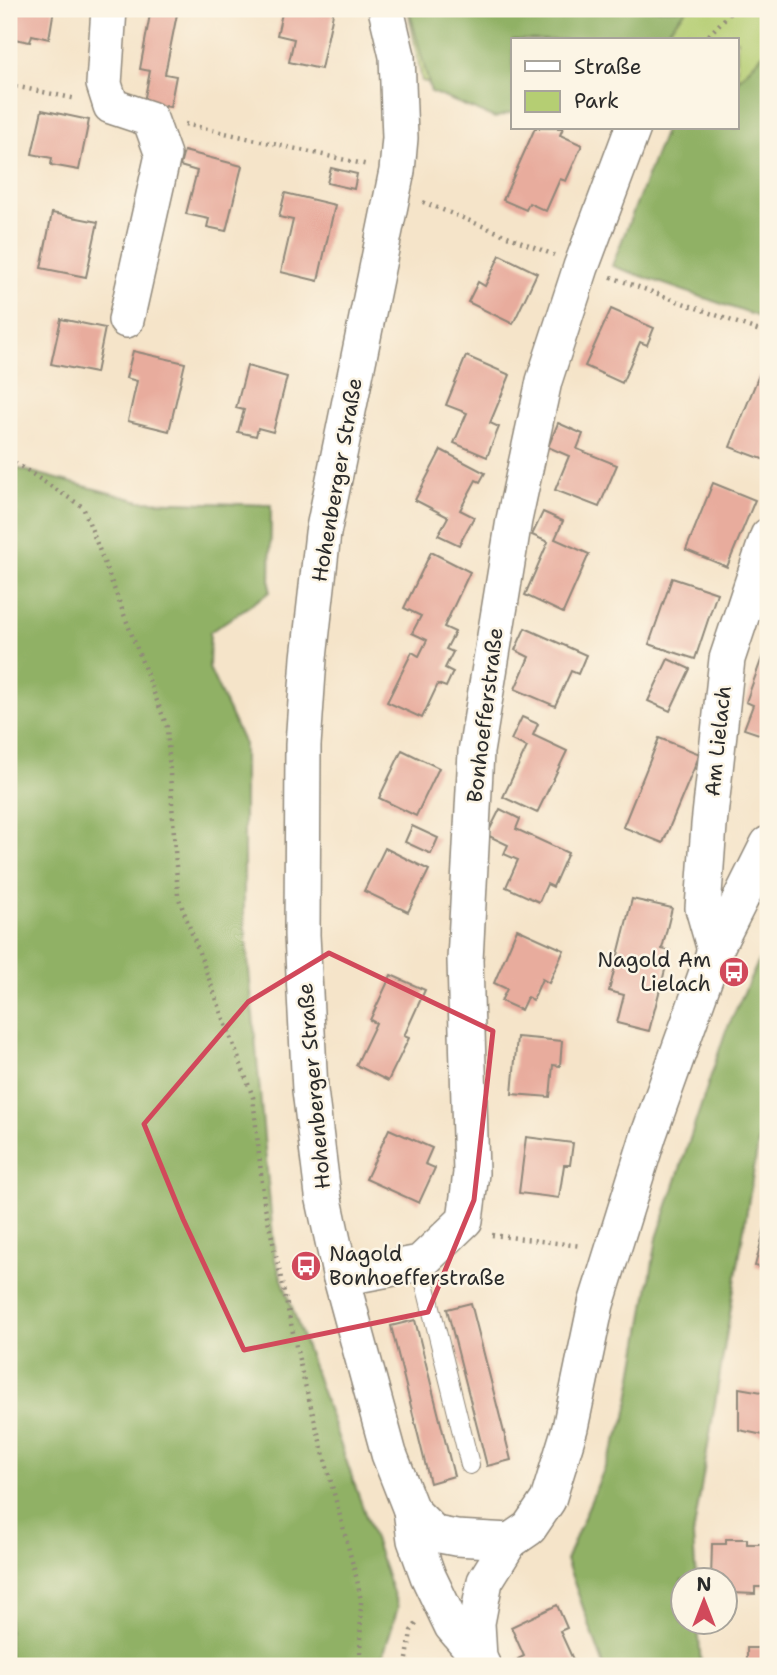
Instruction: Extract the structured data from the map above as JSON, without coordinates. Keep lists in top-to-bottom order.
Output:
{
  "streets": {
    "street": ["Hohenberger Straße", "Bonhoefferstraße", "Am Lielach"]
  },
  "places": {
    "bus stop": ["Nagold Am Lielach", "Nagold Bonhoefferstraße"]
  },
  "legend": ["Straße", "Park"],
  "north": "top"
}
